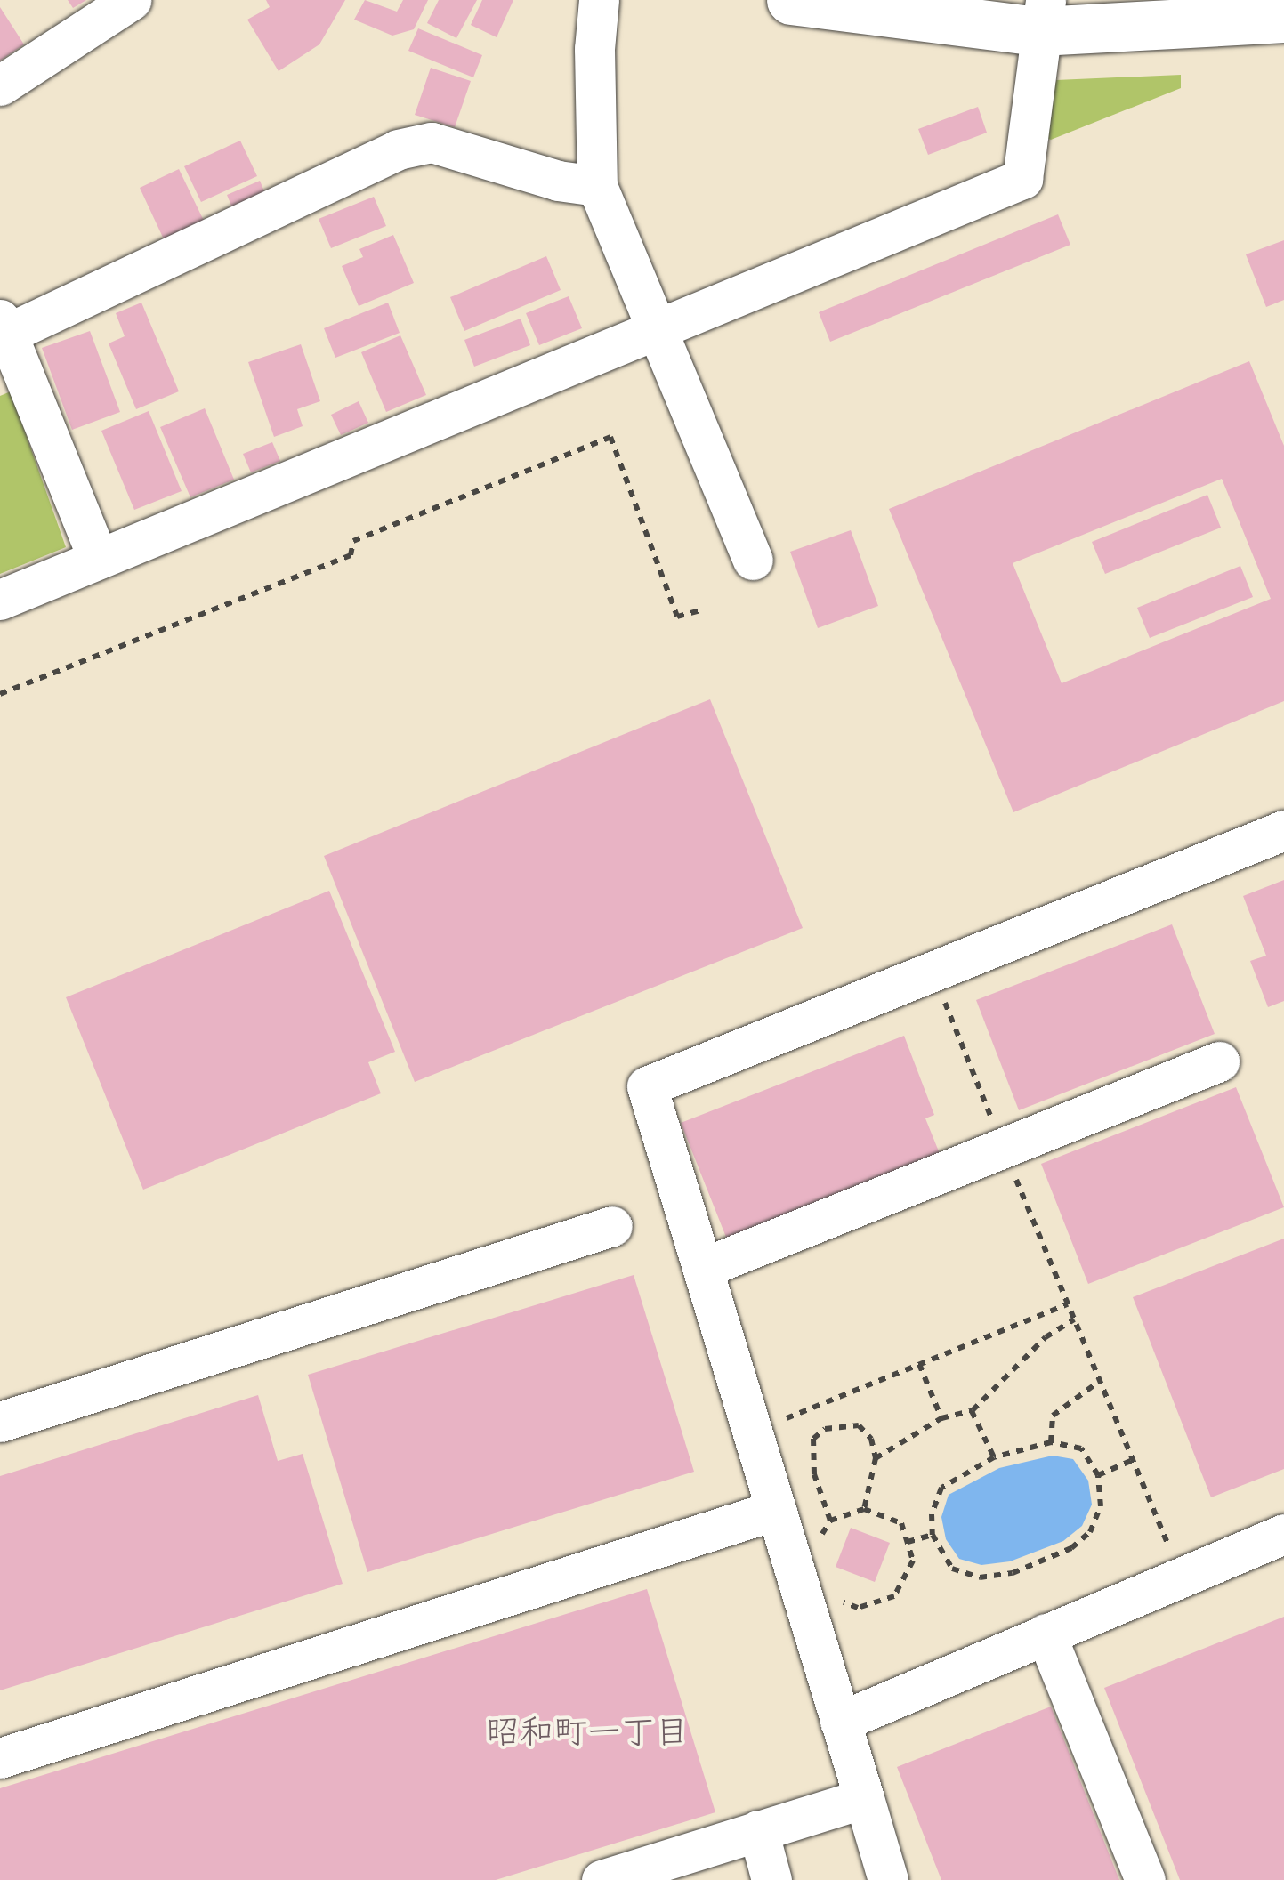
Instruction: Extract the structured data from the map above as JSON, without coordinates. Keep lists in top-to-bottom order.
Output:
{
  "districts": ["昭和町一丁目"]
}
